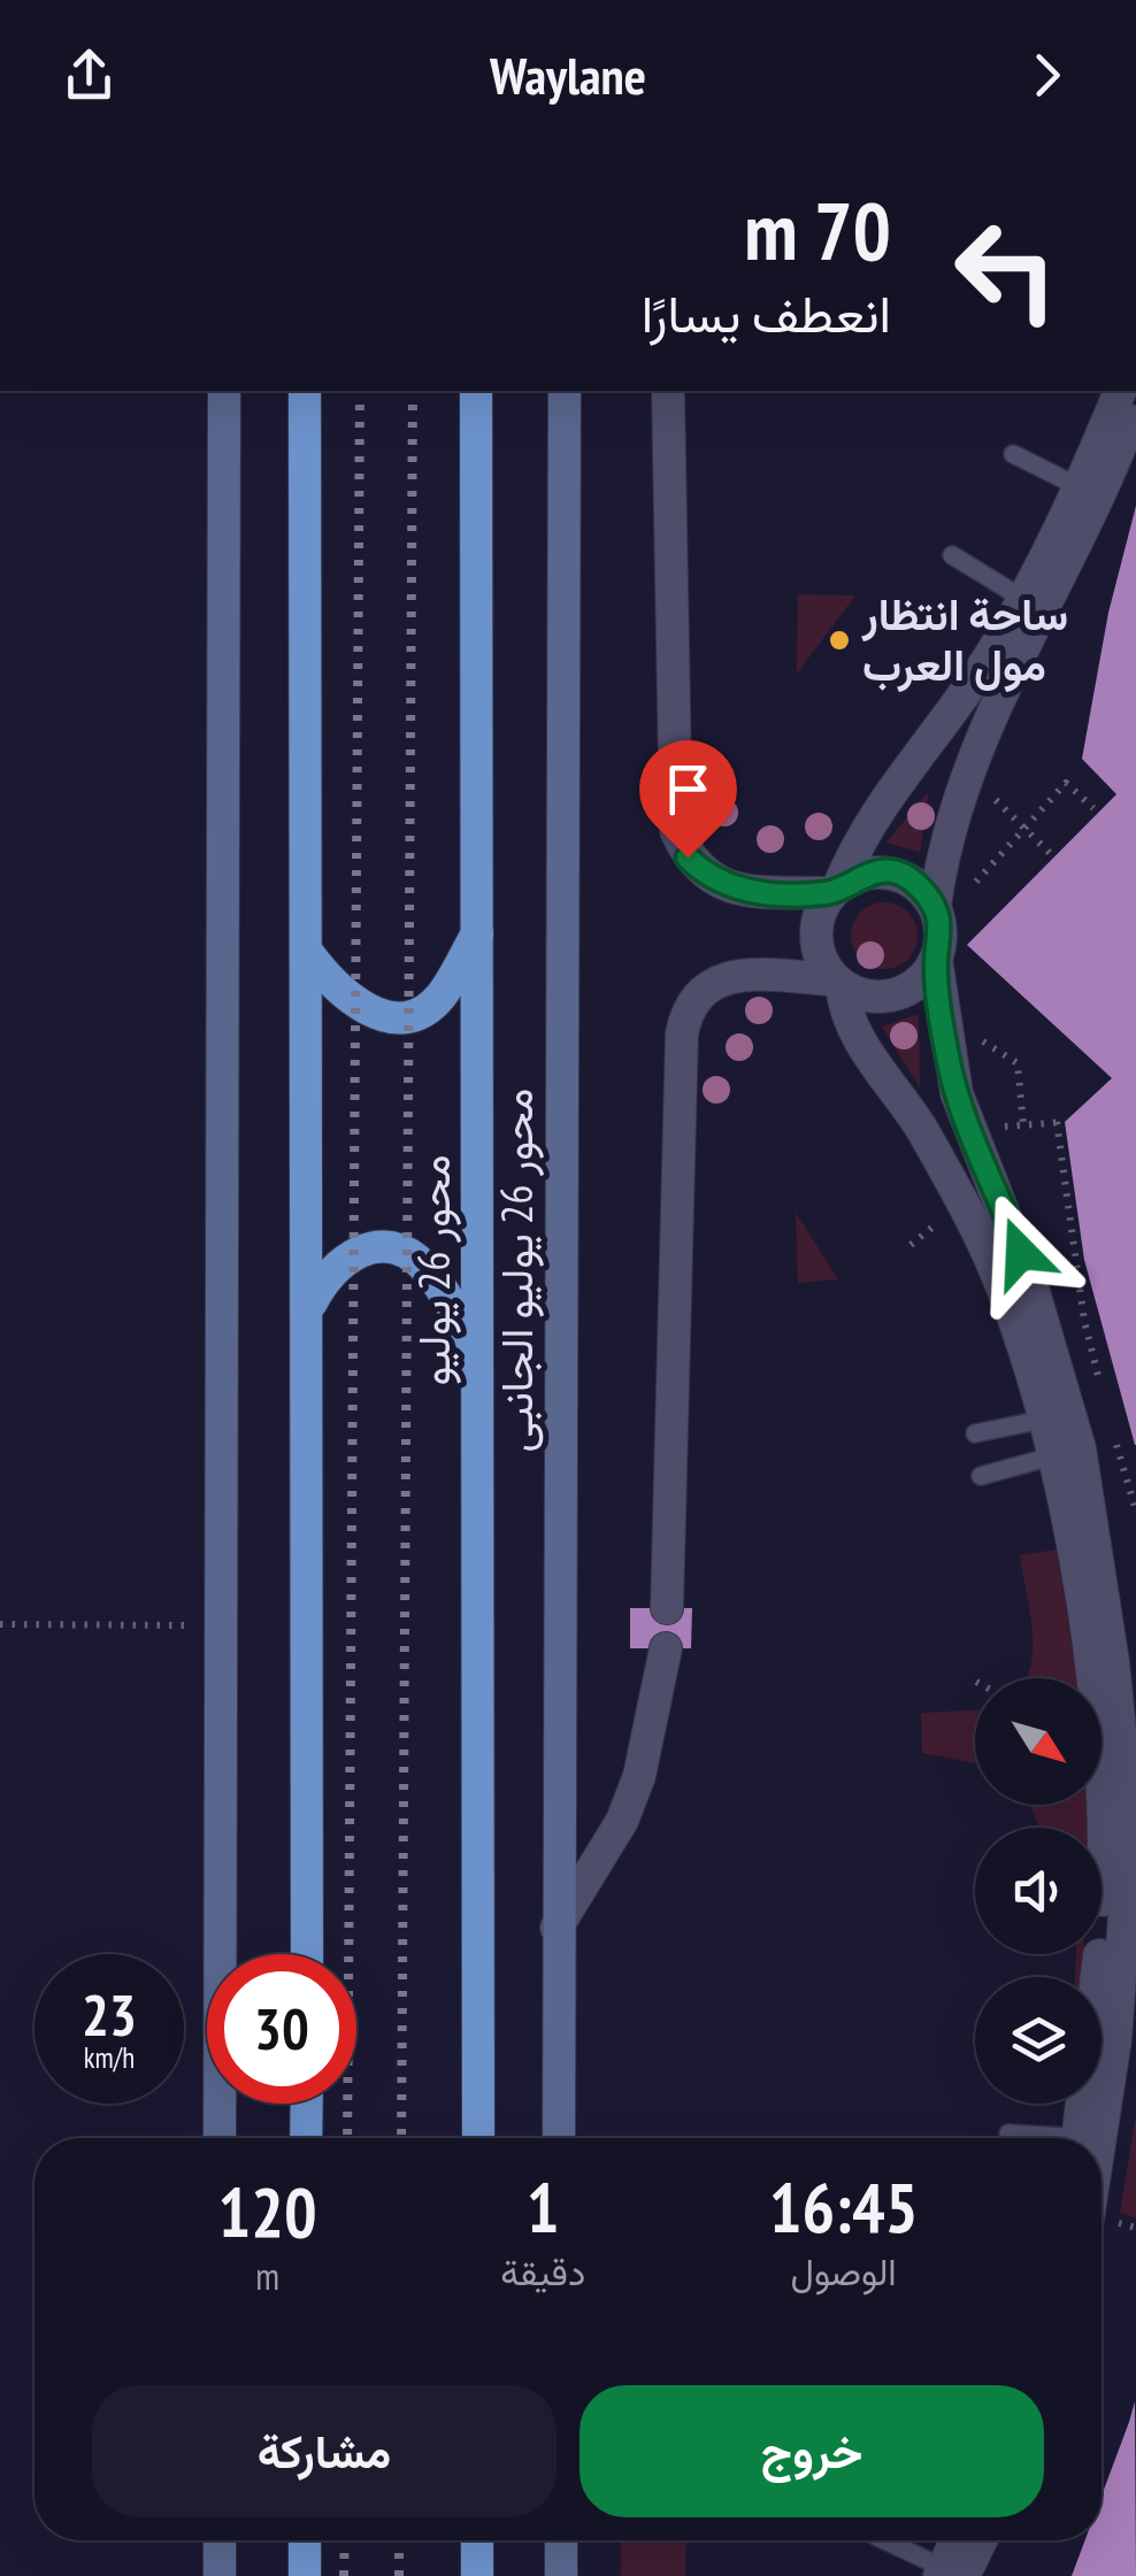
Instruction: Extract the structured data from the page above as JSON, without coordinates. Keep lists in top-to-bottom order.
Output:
{
  "streets": {
    "highway": ["محور 26 يوليو"],
    "main road": ["محور 26 يوليو الجانبى"]
  },
  "places": ["ساحة انتظار مول العرب"],
  "north": "bottom right",
  "page": {
    "header": "Waylane",
    "turn": ["70 m", "انعطف يسارًا"],
    "speed": "23 km/h",
    "limit": "30",
    "eta": [
      "16:45",
      "الوصول",
      "1",
      "دقيقة",
      "120",
      "m"
    ],
    "buttons": ["خروج", "مشاركة"]
  }
}
